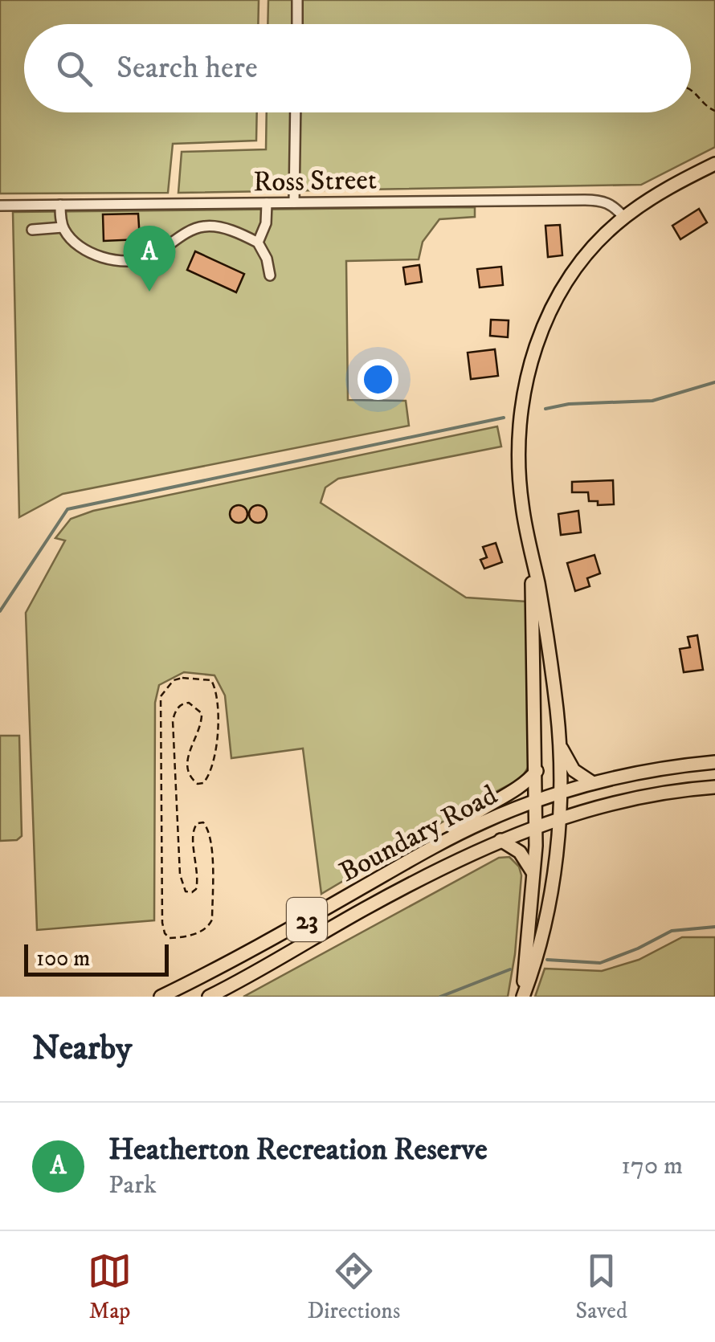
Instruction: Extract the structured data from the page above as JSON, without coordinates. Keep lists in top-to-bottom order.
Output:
{
  "streets": {
    "main road": ["Boundary Road", "23"],
    "street": ["Ross Street"]
  },
  "scale_bar": "100 m",
  "page": {
    "search": "Search here",
    "pins": "A",
    "scale": "100 m",
    "heading": "Nearby",
    "list": [
      {
        "mark": "A",
        "name": "Heatherton Recreation Reserve",
        "note": "Park",
        "value": "170 m"
      }
    ],
    "nav": ["Map", "Directions", "Saved"]
  }
}
